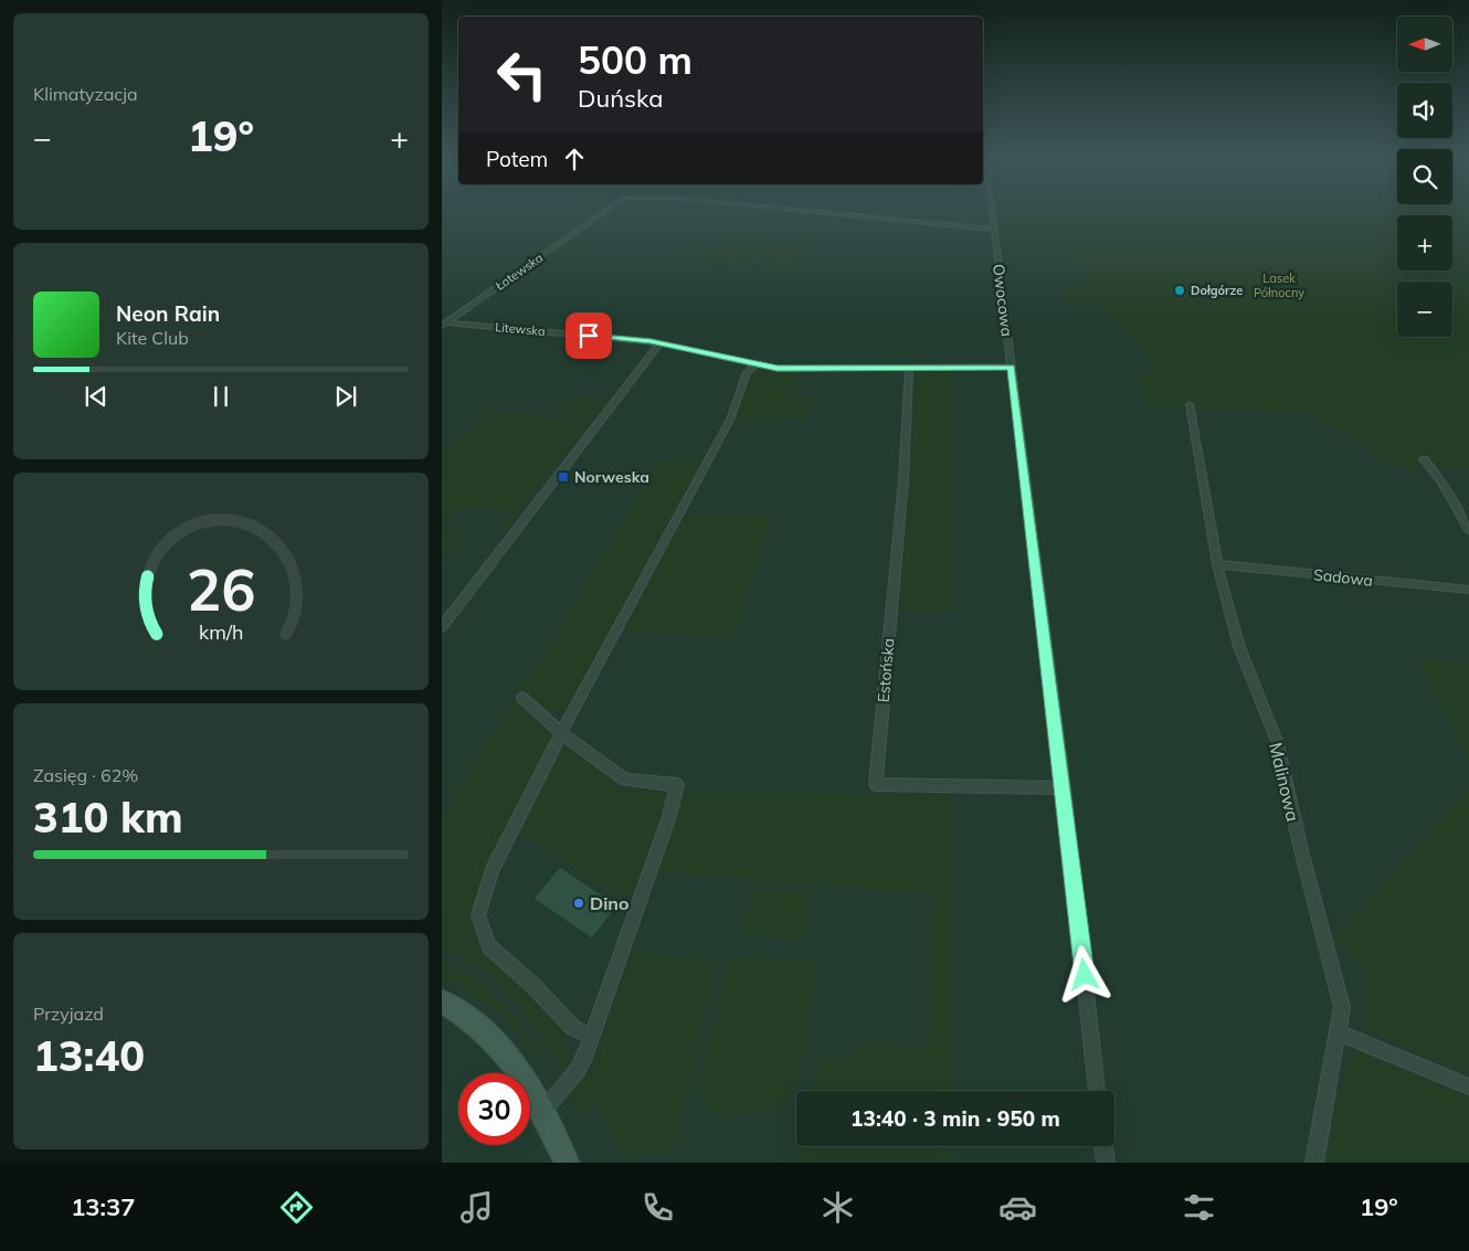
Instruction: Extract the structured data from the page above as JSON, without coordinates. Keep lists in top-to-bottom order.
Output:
{
  "streets": {
    "street": [
      "Łotewska",
      "Owocowa",
      "Litewska",
      "Sadowa",
      "Estońska",
      "Malinowa"
    ]
  },
  "crossings": [
    ["Łotewska", "Owocowa"],
    ["Łotewska", "Litewska"],
    ["Owocowa", "Litewska"],
    ["Owocowa", "Estońska"],
    ["Litewska", "Estońska"],
    ["Sadowa", "Malinowa"]
  ],
  "parks": ["Lasek Północny"],
  "places": {
    "other": ["Dołgórze", "Dino"],
    "transit": ["Norweska"]
  },
  "north": "left",
  "page": {
    "tile": [
      "Klimatyzacja",
      ["Zasięg · 62%", "310 km"],
      ["Przyjazd", "13:40"]
    ],
    "map_buttons": ["+", "−"],
    "turn": ["500 m", "Duńska"],
    "heat": ["−", "19°", "+"],
    "then": "Potem",
    "song": ["Neon Rain", "Kite Club"],
    "limit": "30",
    "trip": "13:40 · 3 min · 950 m",
    "tabs": ["13:37", "19°"],
    "gauge": ["26", "km/h"]
  }
}
